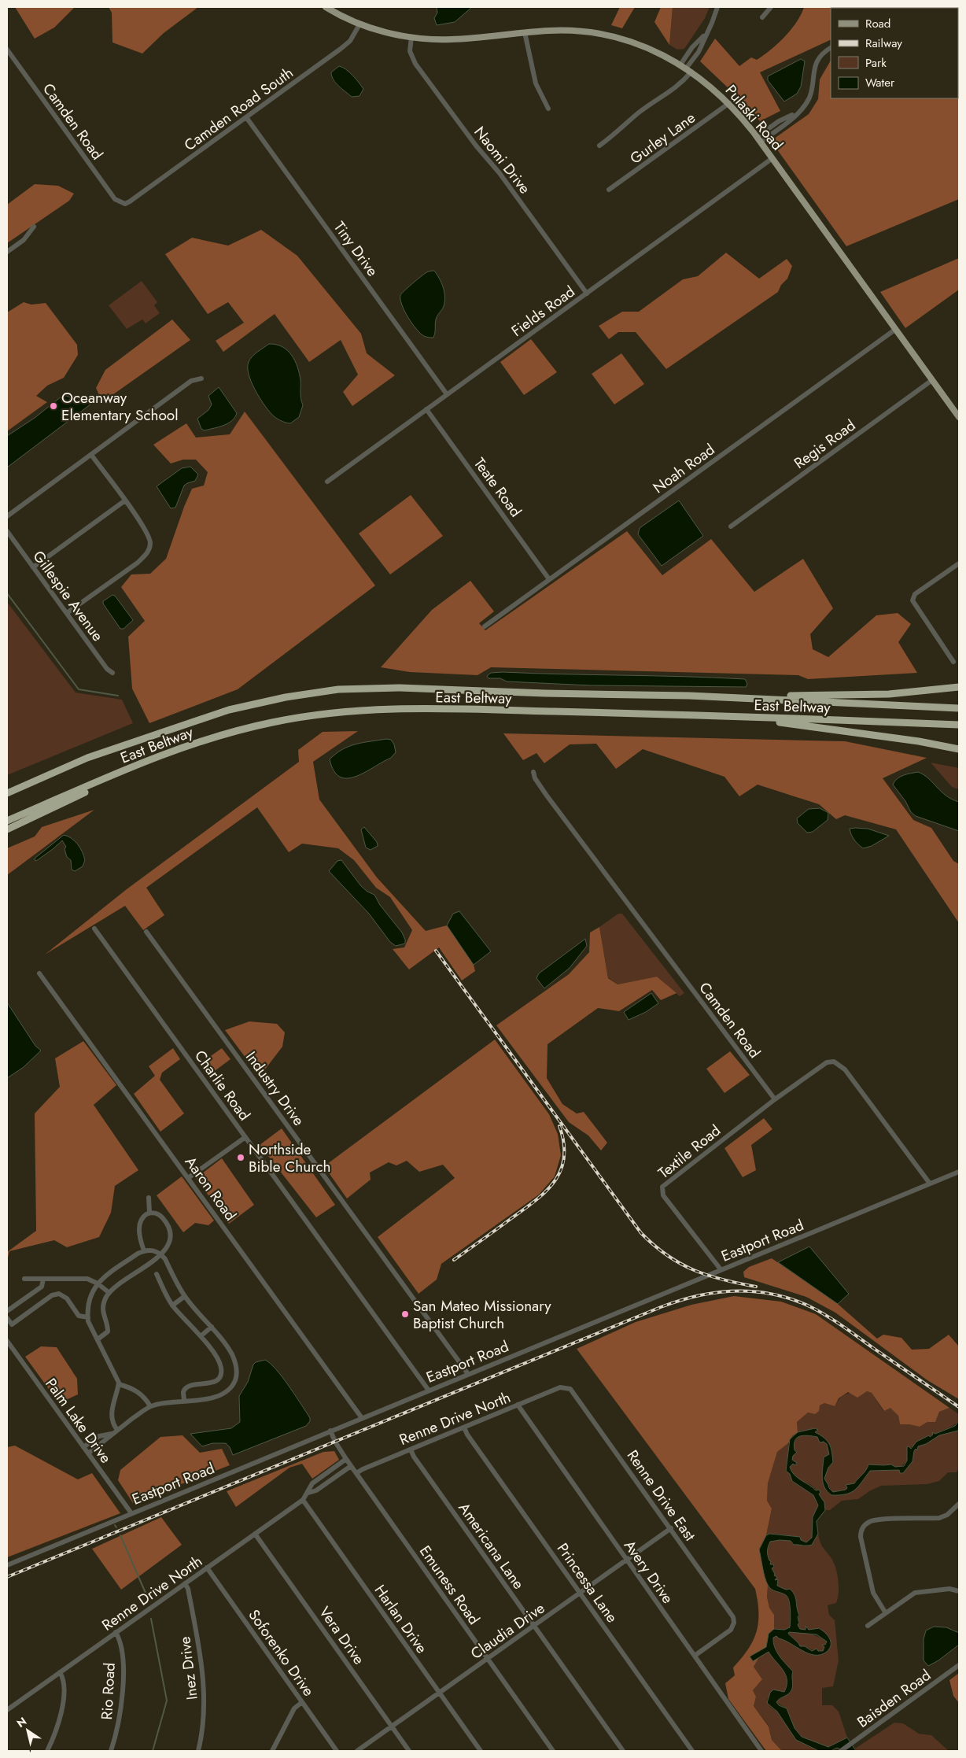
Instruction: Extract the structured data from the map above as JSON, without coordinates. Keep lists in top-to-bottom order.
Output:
{
  "streets": {
    "highway": ["East Beltway"],
    "main road": ["Pulaski Road"],
    "street": [
      "Camden Road South",
      "Camden Road",
      "Gurley Lane",
      "Naomi Drive",
      "Tiny Drive",
      "Fields Road",
      "Regis Road",
      "Noah Road",
      "Teate Road",
      "Gillespie Avenue",
      "Charlie Road",
      "Industry Drive",
      "Textile Road",
      "Aaron Road",
      "Eastport Road",
      "Renne Drive North",
      "Palm Lake Drive",
      "Renne Drive East",
      "Americana Lane",
      "Avery Drive",
      "Princessa Lane",
      "Emuness Road",
      "Harlan Drive",
      "Claudia Drive",
      "Vera Drive",
      "Soforenko Drive",
      "Inez Drive",
      "Rio Road",
      "Baisden Road"
    ]
  },
  "crossings": [
    ["Camden Road South", "Pulaski Road"],
    ["Camden Road South", "Camden Road"],
    ["Camden Road South", "Tiny Drive"],
    ["Pulaski Road", "Gurley Lane"],
    ["Pulaski Road", "Naomi Drive"],
    ["Pulaski Road", "Fields Road"],
    ["Pulaski Road", "Regis Road"],
    ["Pulaski Road", "Noah Road"],
    ["Camden Road", "Textile Road"],
    ["Naomi Drive", "Fields Road"],
    ["Tiny Drive", "Fields Road"],
    ["Fields Road", "Teate Road"],
    ["Noah Road", "Teate Road"],
    ["Charlie Road", "Eastport Road"],
    ["Industry Drive", "Eastport Road"],
    ["Textile Road", "Eastport Road"],
    ["Aaron Road", "Eastport Road"],
    ["Eastport Road", "Palm Lake Drive"],
    ["Eastport Road", "Emuness Road"],
    ["Renne Drive North", "Renne Drive East"],
    ["Renne Drive North", "Americana Lane"],
    ["Renne Drive North", "Avery Drive"],
    ["Renne Drive North", "Princessa Lane"],
    ["Renne Drive North", "Emuness Road"],
    ["Renne Drive North", "Harlan Drive"],
    ["Renne Drive North", "Vera Drive"],
    ["Renne Drive North", "Soforenko Drive"],
    ["Renne Drive North", "Inez Drive"],
    ["Renne Drive North", "Rio Road"],
    ["Renne Drive East", "Avery Drive"],
    ["Renne Drive East", "Claudia Drive"],
    ["Americana Lane", "Claudia Drive"],
    ["Avery Drive", "Claudia Drive"],
    ["Princessa Lane", "Claudia Drive"],
    ["Emuness Road", "Claudia Drive"],
    ["Harlan Drive", "Claudia Drive"],
    ["Claudia Drive", "Vera Drive"]
  ],
  "places": ["Oceanway Elementary School", "Northside Bible Church", "San Mateo Missionary Baptist Church"],
  "legend": [
    "Road",
    "Railway",
    "Park",
    "Water"
  ],
  "north": "top left"
}
